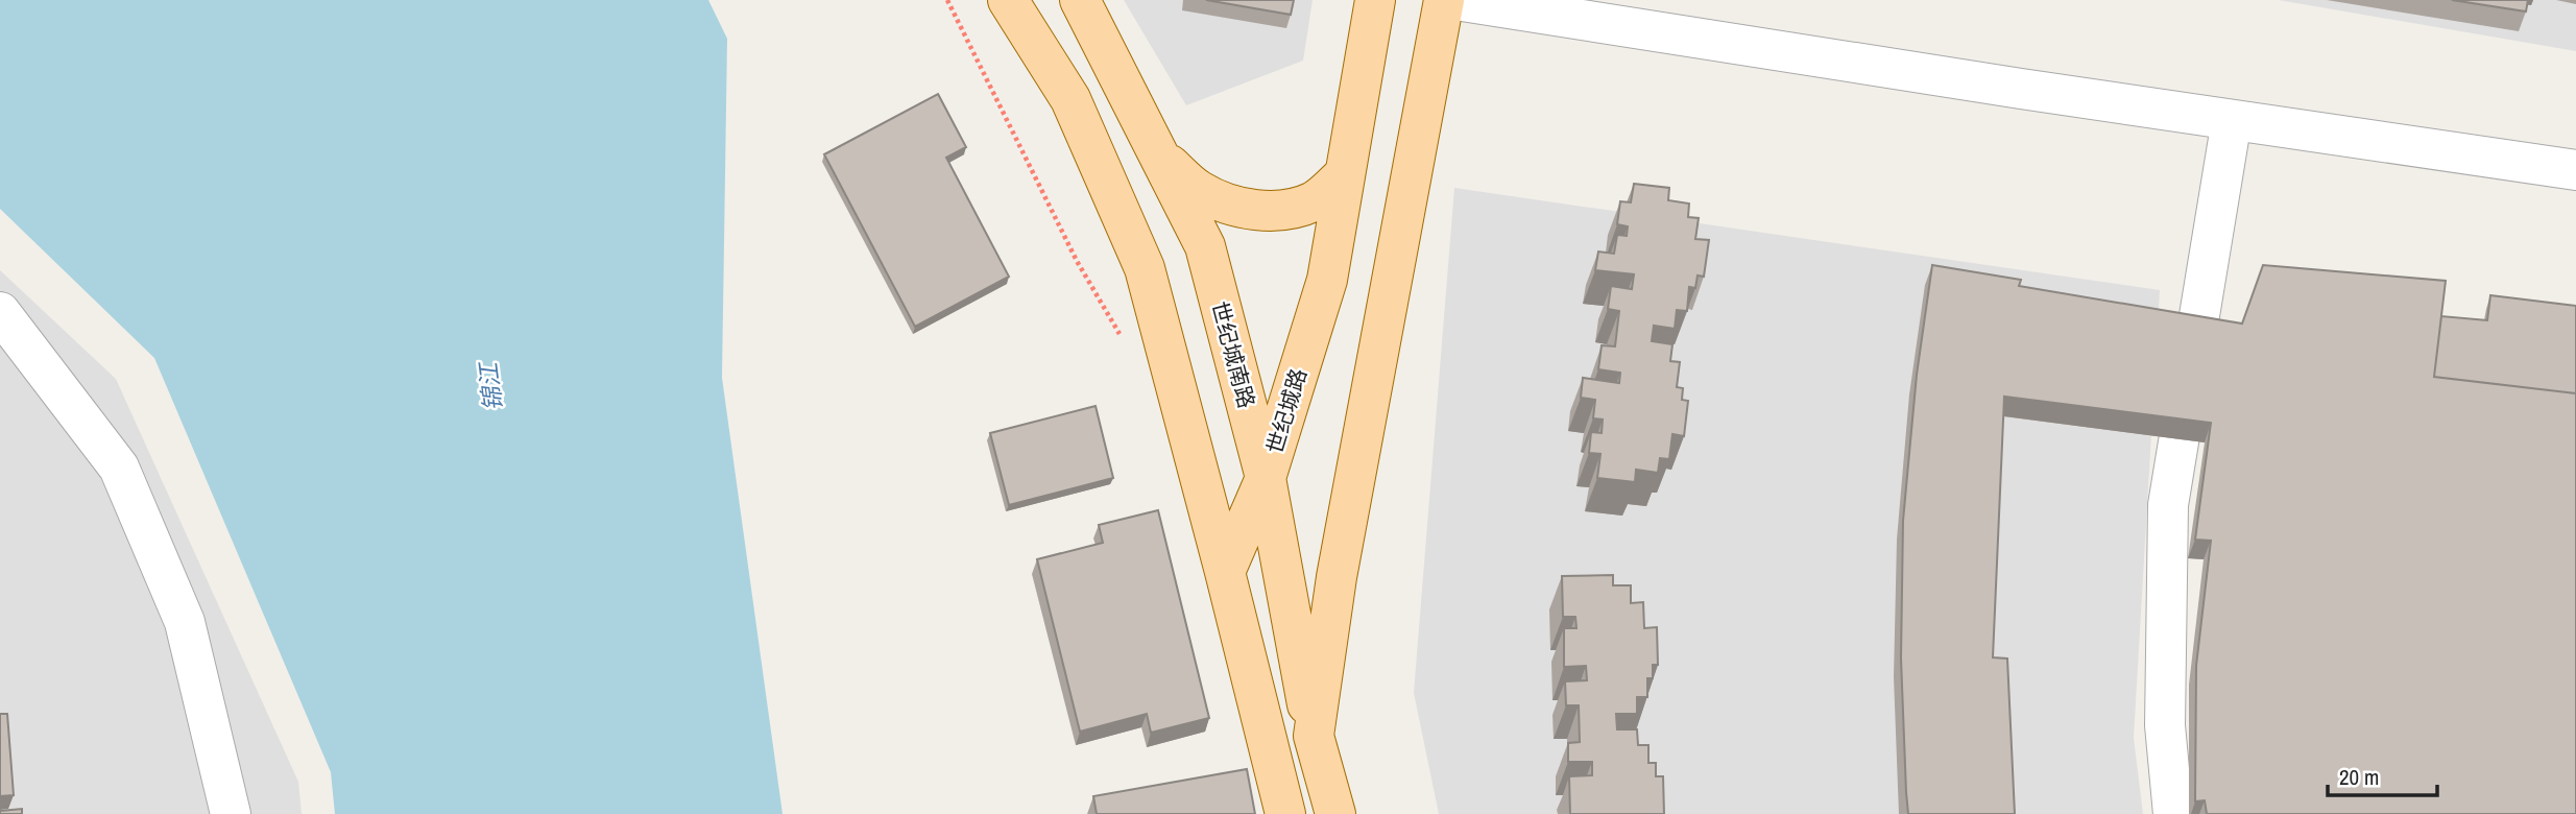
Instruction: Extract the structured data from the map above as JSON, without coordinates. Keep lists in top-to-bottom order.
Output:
{
  "streets": {
    "main road": ["世纪城南路", "世纪城路"]
  },
  "crossings": [
    ["世纪城南路", "世纪城路"]
  ],
  "water": ["锦江"],
  "scale_bar": "20 m"
}
